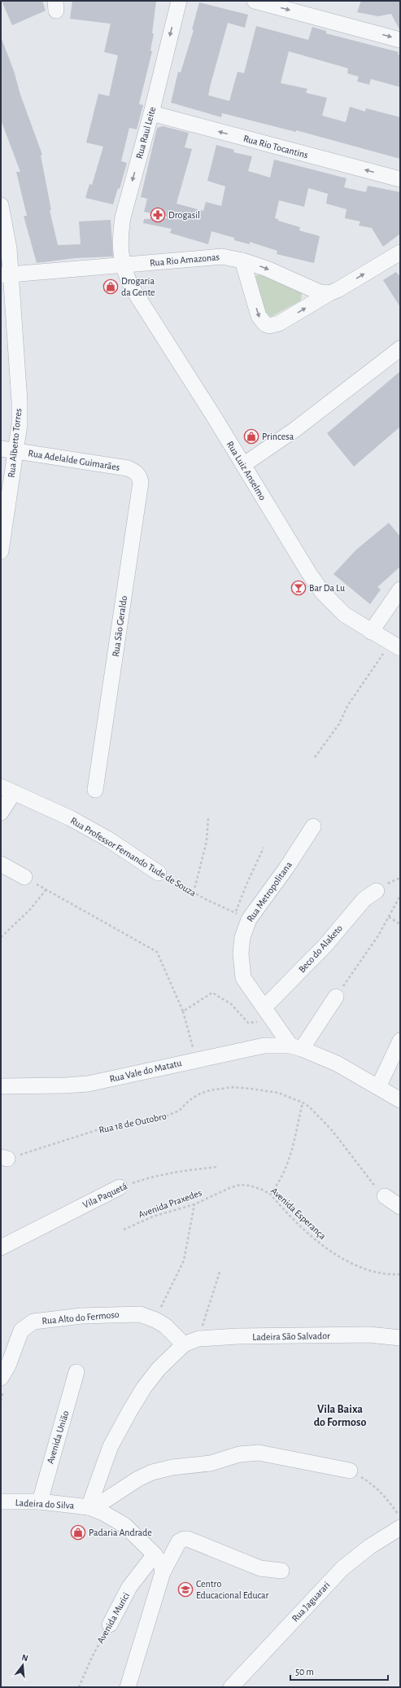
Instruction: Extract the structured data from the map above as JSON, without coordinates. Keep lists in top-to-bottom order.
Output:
{
  "streets": {
    "street": [
      "Rua Raul Leite",
      "Rua Rio Tocantins",
      "Rua Rio Amazonas",
      "Rua Alberto Torres",
      "Rua Adelalde Guimarães",
      "Rua Luiz Anselmo",
      "Rua Sāo Geraldo",
      "Rua Professor Fernando Tude de Souza",
      "Rua Metropolitana",
      "Beco do Alaketo",
      "Rua Vale do Matatu",
      "Vila Paquetá",
      "Rua Alto do Fermoso",
      "Ladeira São Salvador",
      "Avenida União",
      "Ladeira do Silva",
      "Rua Jaguarari",
      "Avenida Murici"
    ],
    "path": ["Rua 18 de Outobro", "Avenida Praxedes", "Avenida Esperança"]
  },
  "crossings": [
    ["Rua Raul Leite", "Rua Rio Tocantins"],
    ["Rua Raul Leite", "Rua Rio Amazonas"],
    ["Rua Raul Leite", "Rua Luiz Anselmo"],
    ["Rua Rio Amazonas", "Rua Alberto Torres"],
    ["Rua Rio Amazonas", "Rua Luiz Anselmo"],
    ["Rua Alberto Torres", "Rua Adelalde Guimarães"],
    ["Rua Adelalde Guimarães", "Rua Sāo Geraldo"],
    ["Rua Professor Fernando Tude de Souza", "Rua Metropolitana"],
    ["Rua Metropolitana", "Beco do Alaketo"],
    ["Rua Metropolitana", "Rua Vale do Matatu"],
    ["Avenida Praxedes", "Avenida Esperança"],
    ["Rua Alto do Fermoso", "Ladeira São Salvador"],
    ["Avenida União", "Ladeira do Silva"]
  ],
  "one_way": ["Rua Raul Leite"],
  "districts": ["Vila Baixa do Formoso"],
  "places": {
    "pharmacy": ["Drogasil"],
    "shop": ["Drogaria da Gente", "Princesa", "Padaria Andrade"],
    "bar": ["Bar Da Lu"],
    "school or university": ["Centro Educacional Educar"]
  },
  "scale_bar": "50 m",
  "north": "top"
}
